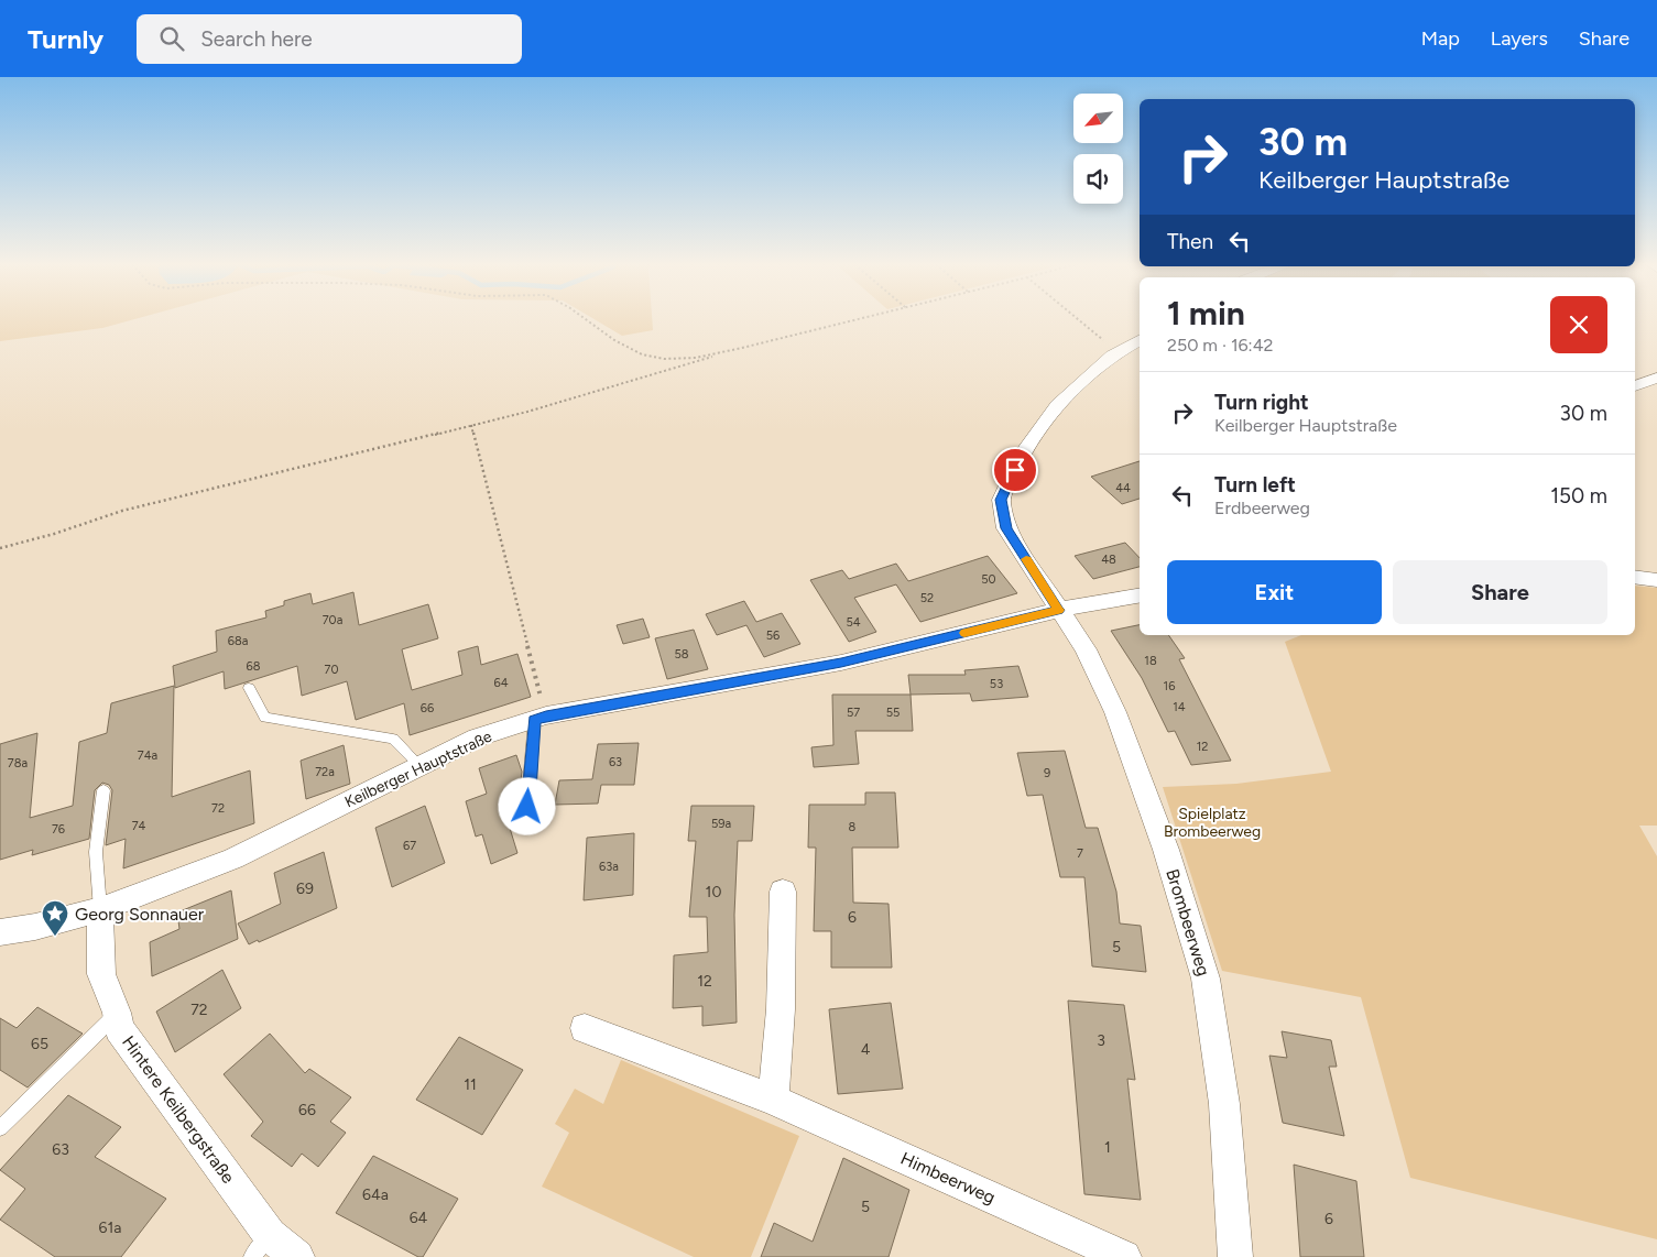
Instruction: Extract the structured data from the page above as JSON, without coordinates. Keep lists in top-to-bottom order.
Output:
{
  "streets": {
    "street": [
      "Keilberger Hauptstraße",
      "Brombeerweg",
      "Hintere Keilbergstraße",
      "Himbeerweg"
    ]
  },
  "crossings": [
    ["Keilberger Hauptstraße", "Brombeerweg"],
    ["Keilberger Hauptstraße", "Hintere Keilbergstraße"]
  ],
  "parks": ["Spielplatz Brombeerweg"],
  "places": {
    "place": ["Georg Sonnauer"]
  },
  "house_numbers": [
    "44",
    "48",
    "50",
    "52",
    "70a",
    "54",
    "56",
    "68a",
    "58",
    "18",
    "68",
    "70",
    "64",
    "53",
    "16",
    "14",
    "66",
    "57",
    "55",
    "12",
    "74a",
    "63",
    "78a",
    "72a",
    "9",
    "72",
    "59a",
    "74",
    "8",
    "76",
    "67",
    "7",
    "63a",
    "69",
    "10",
    "6",
    "5",
    "12",
    "72",
    "3",
    "65",
    "4",
    "11",
    "66",
    "1",
    "63",
    "64a",
    "5",
    "64",
    "6",
    "61a"
  ],
  "north": "bottom left",
  "page": {
    "header": "Turnly",
    "search": "Search here",
    "nav": ["Map", "Layers", "Share"],
    "turn": ["30 m", "Keilberger Hauptstraße"],
    "then": "Then",
    "heading": ["1 min", "250 m · 16:42"],
    "list": [
      {
        "name": "Turn right",
        "note": "Keilberger Hauptstraße",
        "value": "30 m"
      },
      {
        "name": "Turn left",
        "note": "Erdbeerweg",
        "value": "150 m"
      }
    ],
    "buttons": ["Exit", "Share"]
  }
}
